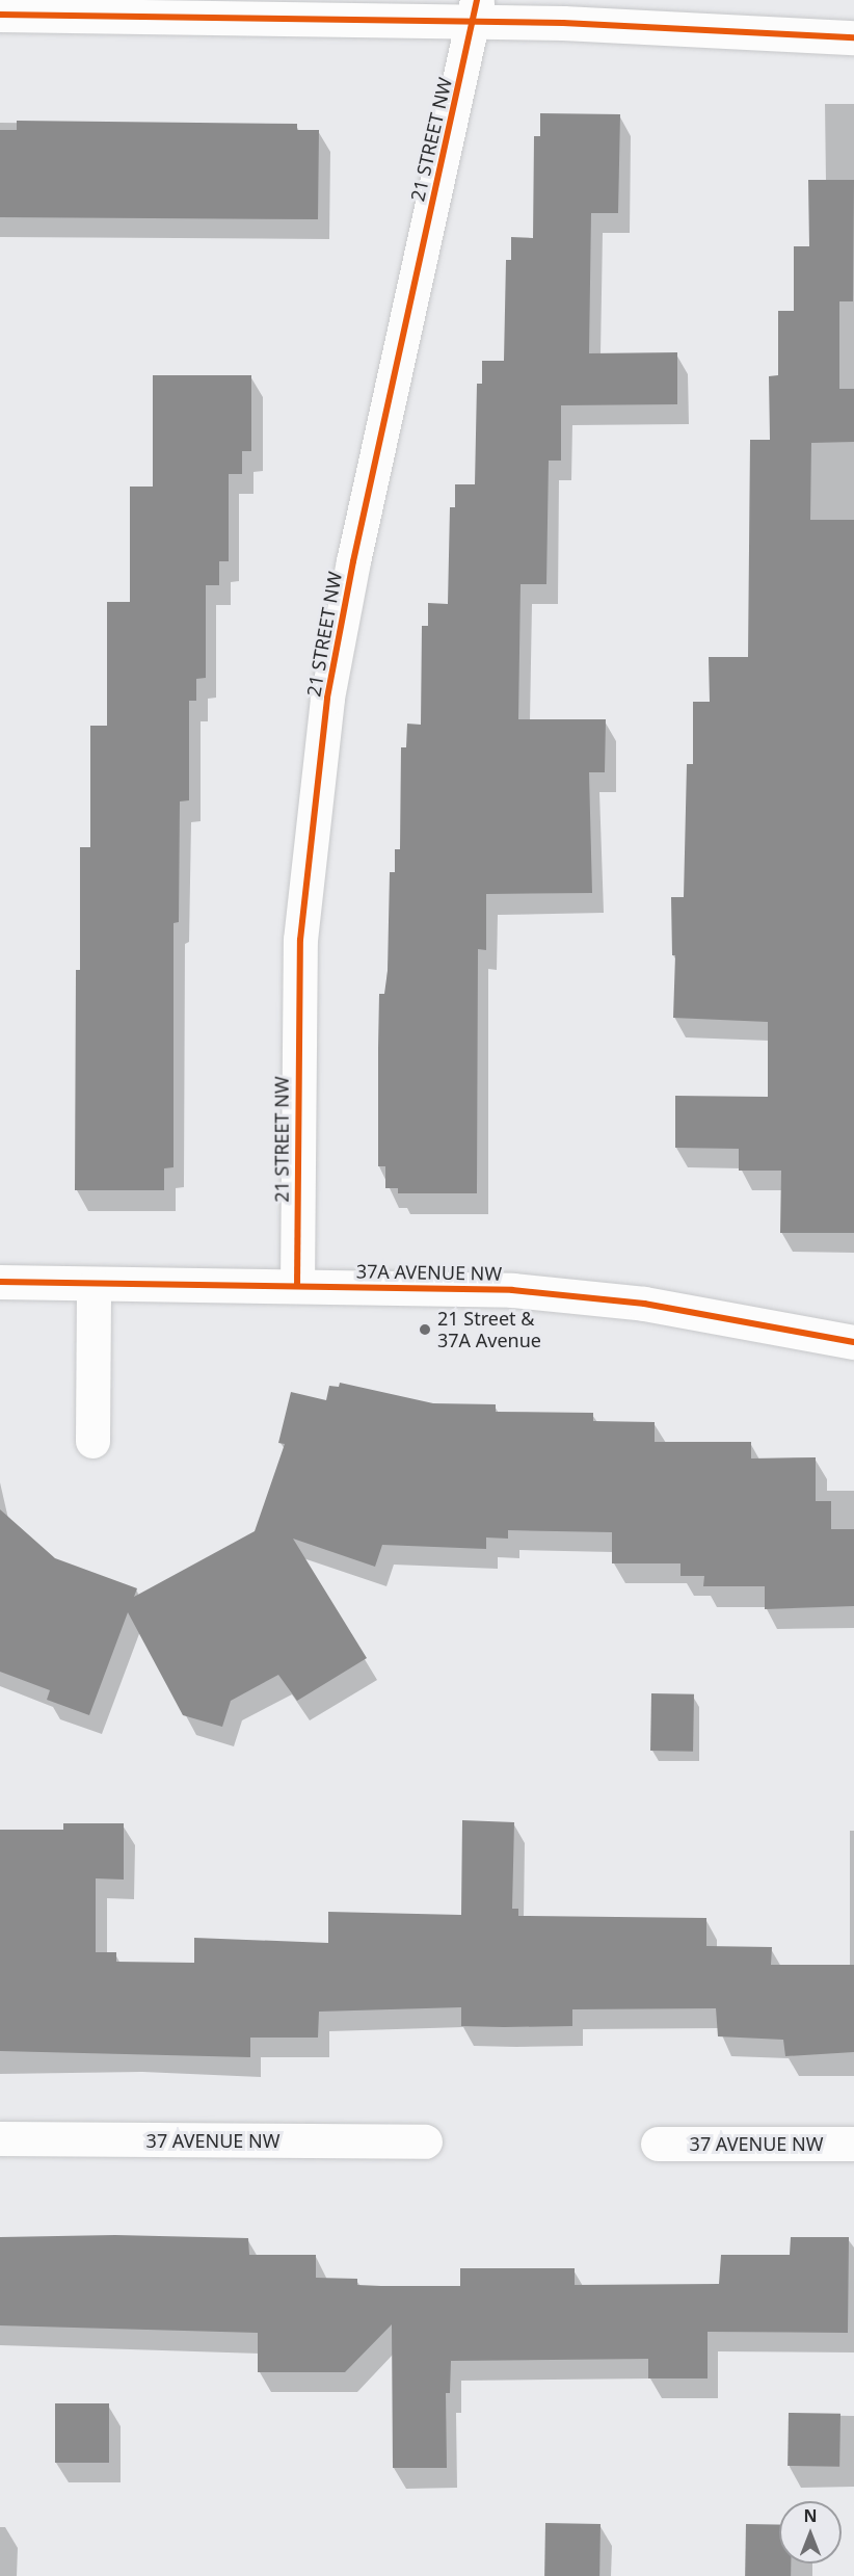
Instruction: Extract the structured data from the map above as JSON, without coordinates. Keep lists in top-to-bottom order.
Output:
{
  "streets": {
    "street": ["21 STREET NW", "37A AVENUE NW", "37 AVENUE NW"]
  },
  "crossings": [
    ["21 STREET NW", "37A AVENUE NW"]
  ],
  "places": ["21 Street & 37A Avenue"],
  "north": "top"
}
